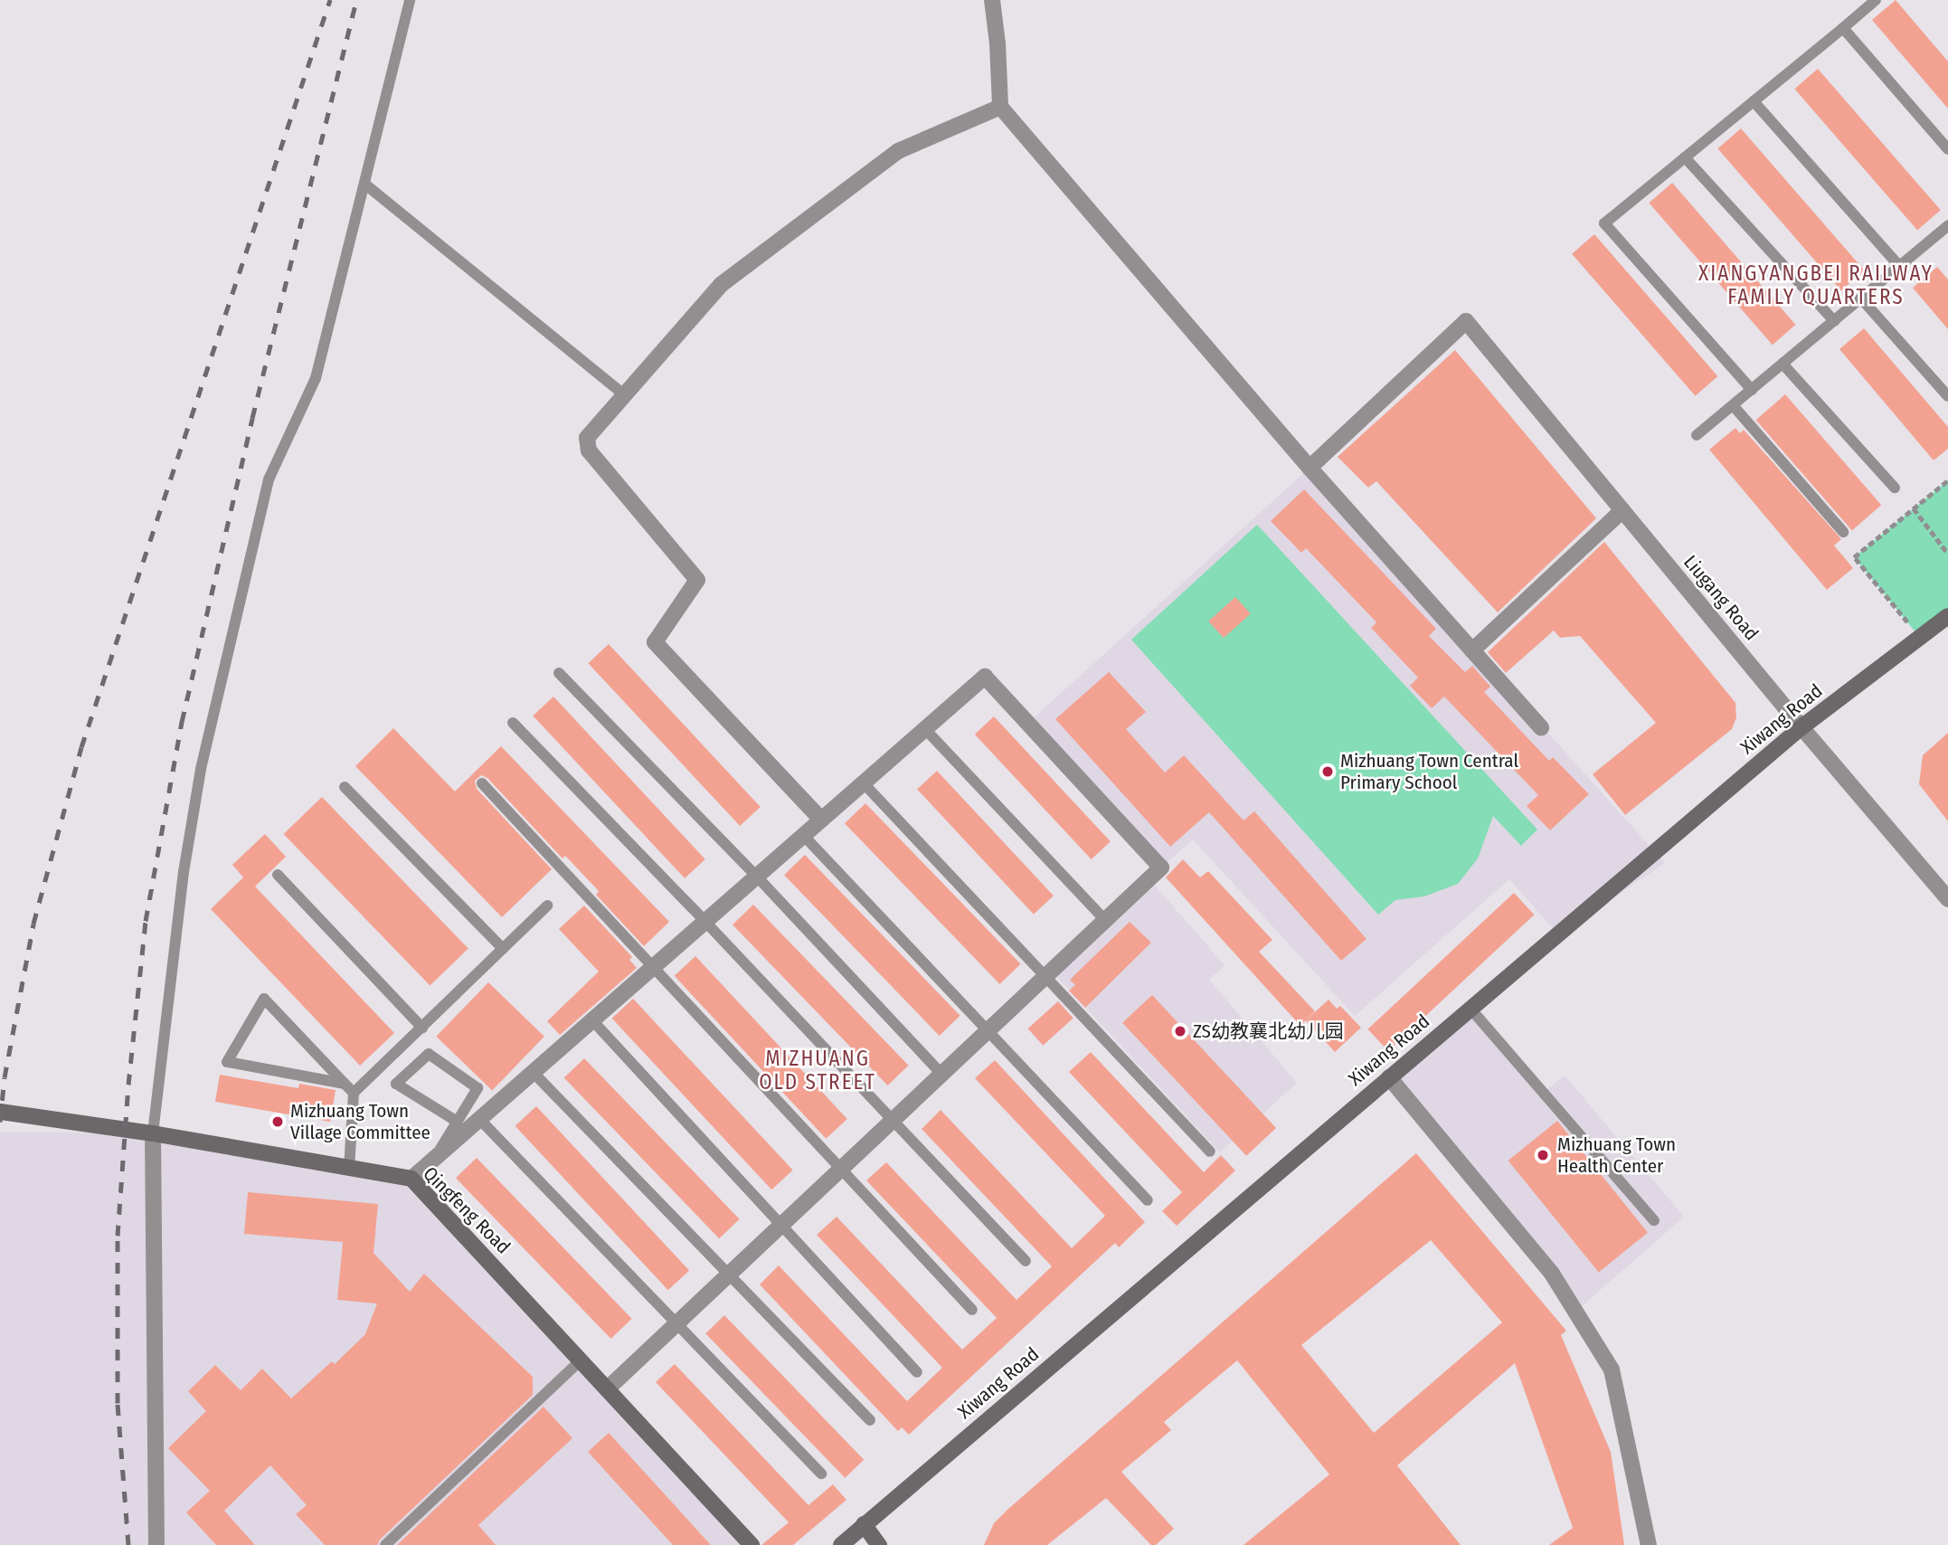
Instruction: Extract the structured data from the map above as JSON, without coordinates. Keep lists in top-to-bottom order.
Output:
{
  "streets": {
    "street": ["Liugang Road", "Xiwang Road", "Qingfeng Road"]
  },
  "crossings": [
    ["Liugang Road", "Xiwang Road"]
  ],
  "districts": ["XIANGYANGBEI RAILWAY FAMILY QUARTERS", "MIZHUANG OLD STREET"],
  "places": [
    "Mizhuang Town Central Primary School",
    "ZS幼教襄北幼儿园",
    "Mizhuang Town Village Committee",
    "Mizhuang Town Health Center"
  ]
}
